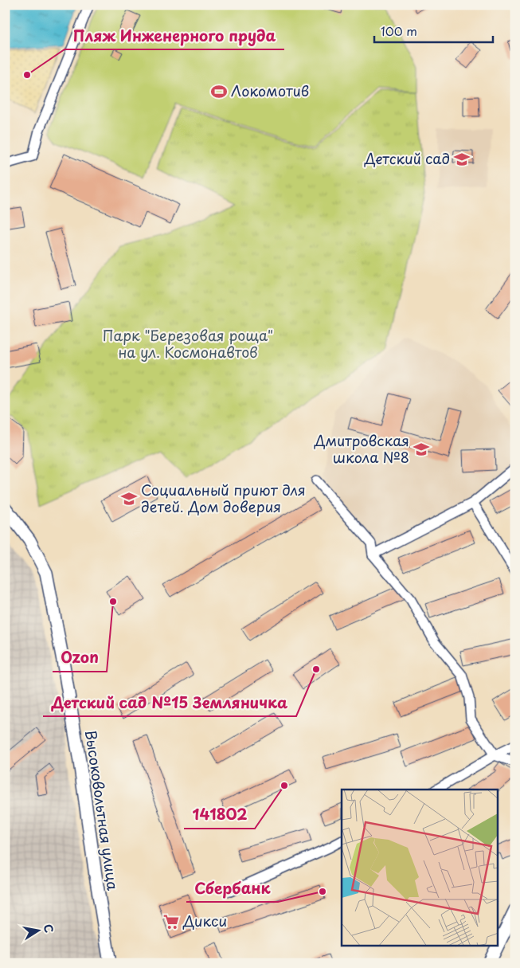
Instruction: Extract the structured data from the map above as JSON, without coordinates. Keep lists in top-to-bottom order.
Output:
{
  "streets": {
    "main road": ["Высоковольтная улица"]
  },
  "parks": ["Парк \"Березовая роща\" на ул. Космонавтов"],
  "places": {
    "other": [
      "Пляж Инженерного пруда",
      "Ozon",
      "Детский сад №15 Земляничка",
      "141802",
      "Сбербанк"
    ],
    "sports": ["Локомотив"],
    "school or university": ["Детский сад", "Дмитровская школа №8", "Социальный приют для детей. Дом доверия"],
    "supermarket": ["Дикси"]
  },
  "scale_bar": "100 m",
  "north": "right"
}
